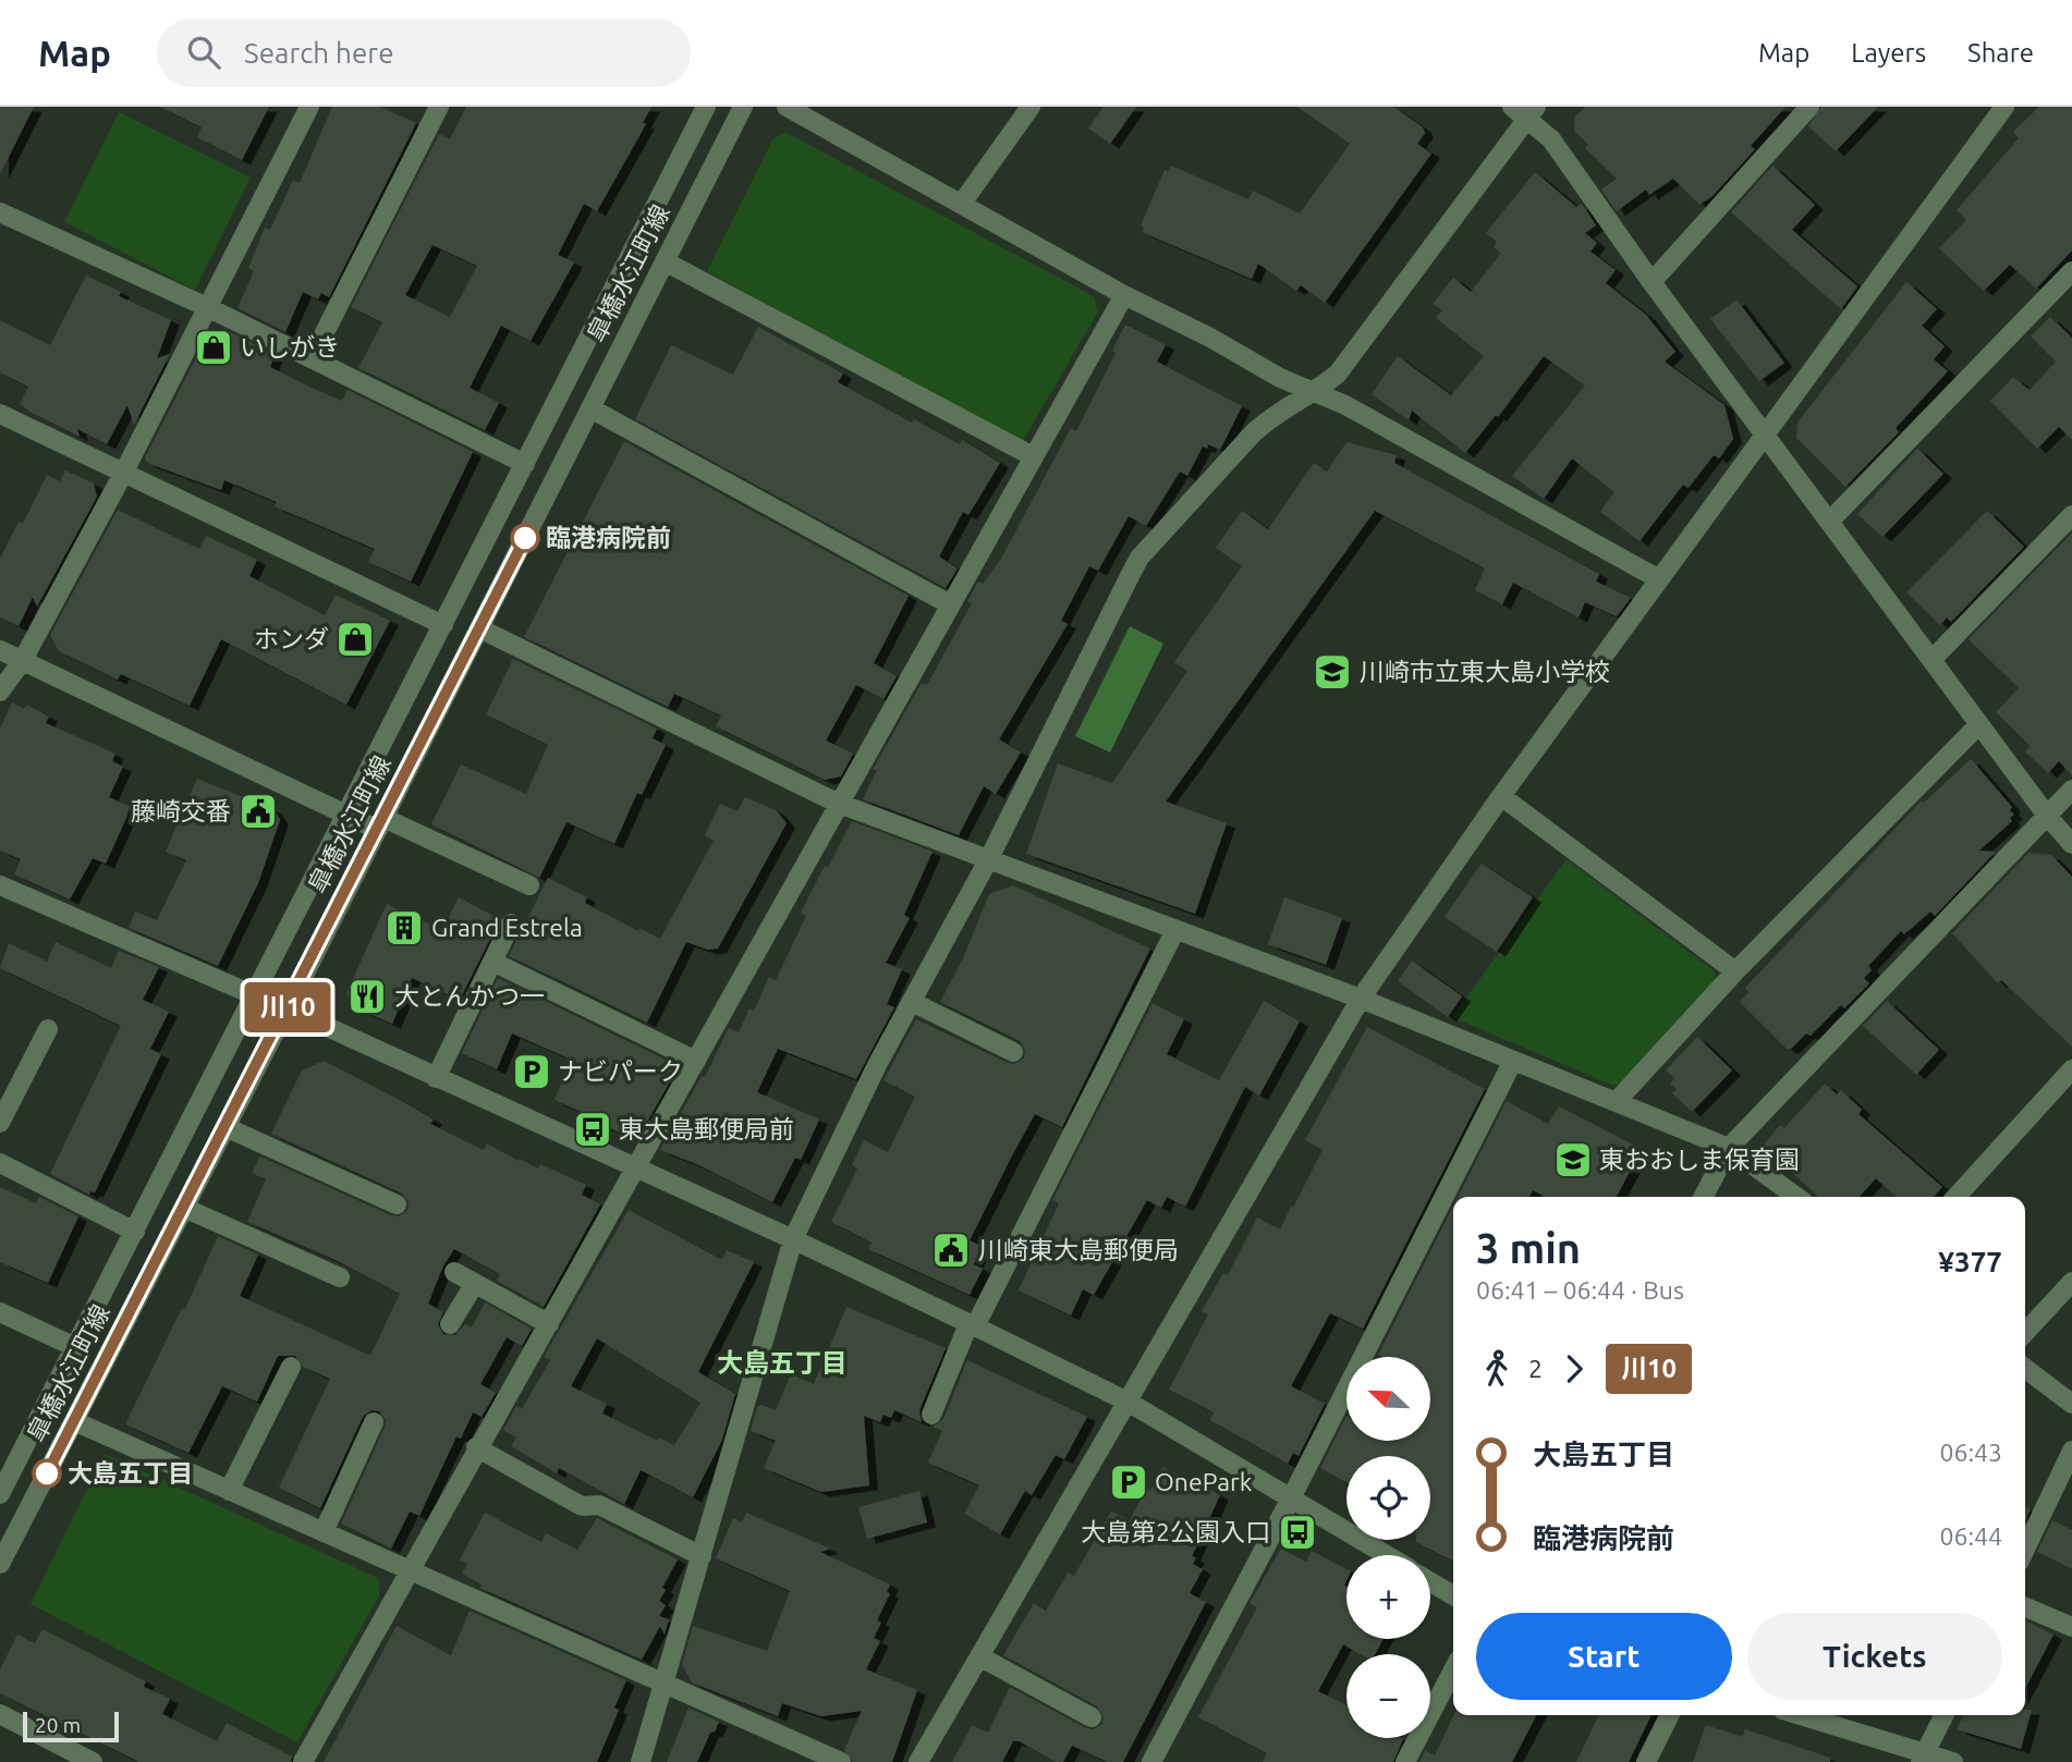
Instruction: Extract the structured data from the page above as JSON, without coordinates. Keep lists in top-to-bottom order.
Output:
{
  "streets": {
    "street": ["皐橋水江町線"]
  },
  "districts": ["大島五丁目"],
  "places": {
    "shop": ["いしがき", "ホンダ"],
    "other": ["臨港病院前", "大島五丁目"],
    "school or university": ["川崎市立東大島小学校", "東おおしま保育園"],
    "public building": ["藤崎交番", "川崎東大島郵便局"],
    "building": ["Grand Estrela"],
    "restaurant": ["大とんかつ一"],
    "parking": ["ナビパーク", "OnePark"],
    "bus stop": ["東大島郵便局前", "大島第2公園入口"]
  },
  "lines": ["bus line 川10"],
  "scale_bar": "20 m",
  "north": "top left",
  "page": {
    "header": "Map",
    "search": "Search here",
    "nav": ["Map", "Layers", "Share"],
    "on_map": "川10",
    "heading": ["3 min", "06:41 – 06:44 · Bus", "¥377"],
    "legs": ["2", "川10"],
    "map_buttons": ["+", "−"],
    "list": [
      {
        "name": "大島五丁目",
        "value": "06:43"
      },
      {
        "name": "臨港病院前",
        "value": "06:44"
      }
    ],
    "buttons": ["Start", "Tickets"],
    "scale": "20 m"
  }
}
